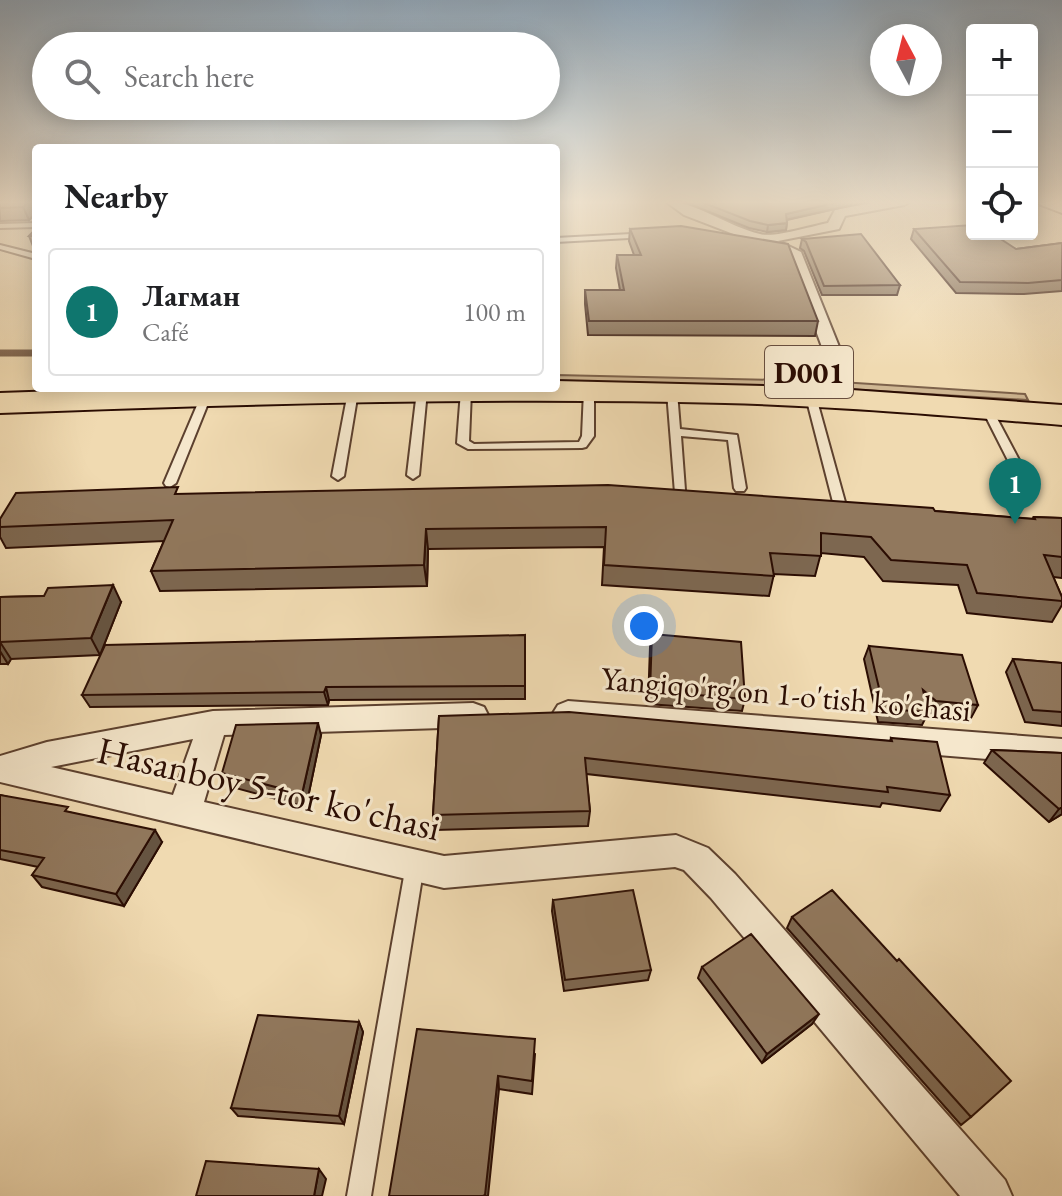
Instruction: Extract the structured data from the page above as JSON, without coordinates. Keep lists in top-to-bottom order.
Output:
{
  "streets": {
    "highway": ["D001"],
    "street": ["Yangiqo'rg'on 1-o'tish ko'chasi", "Hasanboy 5-tor ko'chasi"]
  },
  "north": "top",
  "page": {
    "map_buttons": ["+", "−"],
    "search": "Search here",
    "heading": "Nearby",
    "list": [
      {
        "mark": "1",
        "name": "Лагман",
        "note": "Café",
        "value": "100 m"
      }
    ],
    "pins": "1"
  }
}
